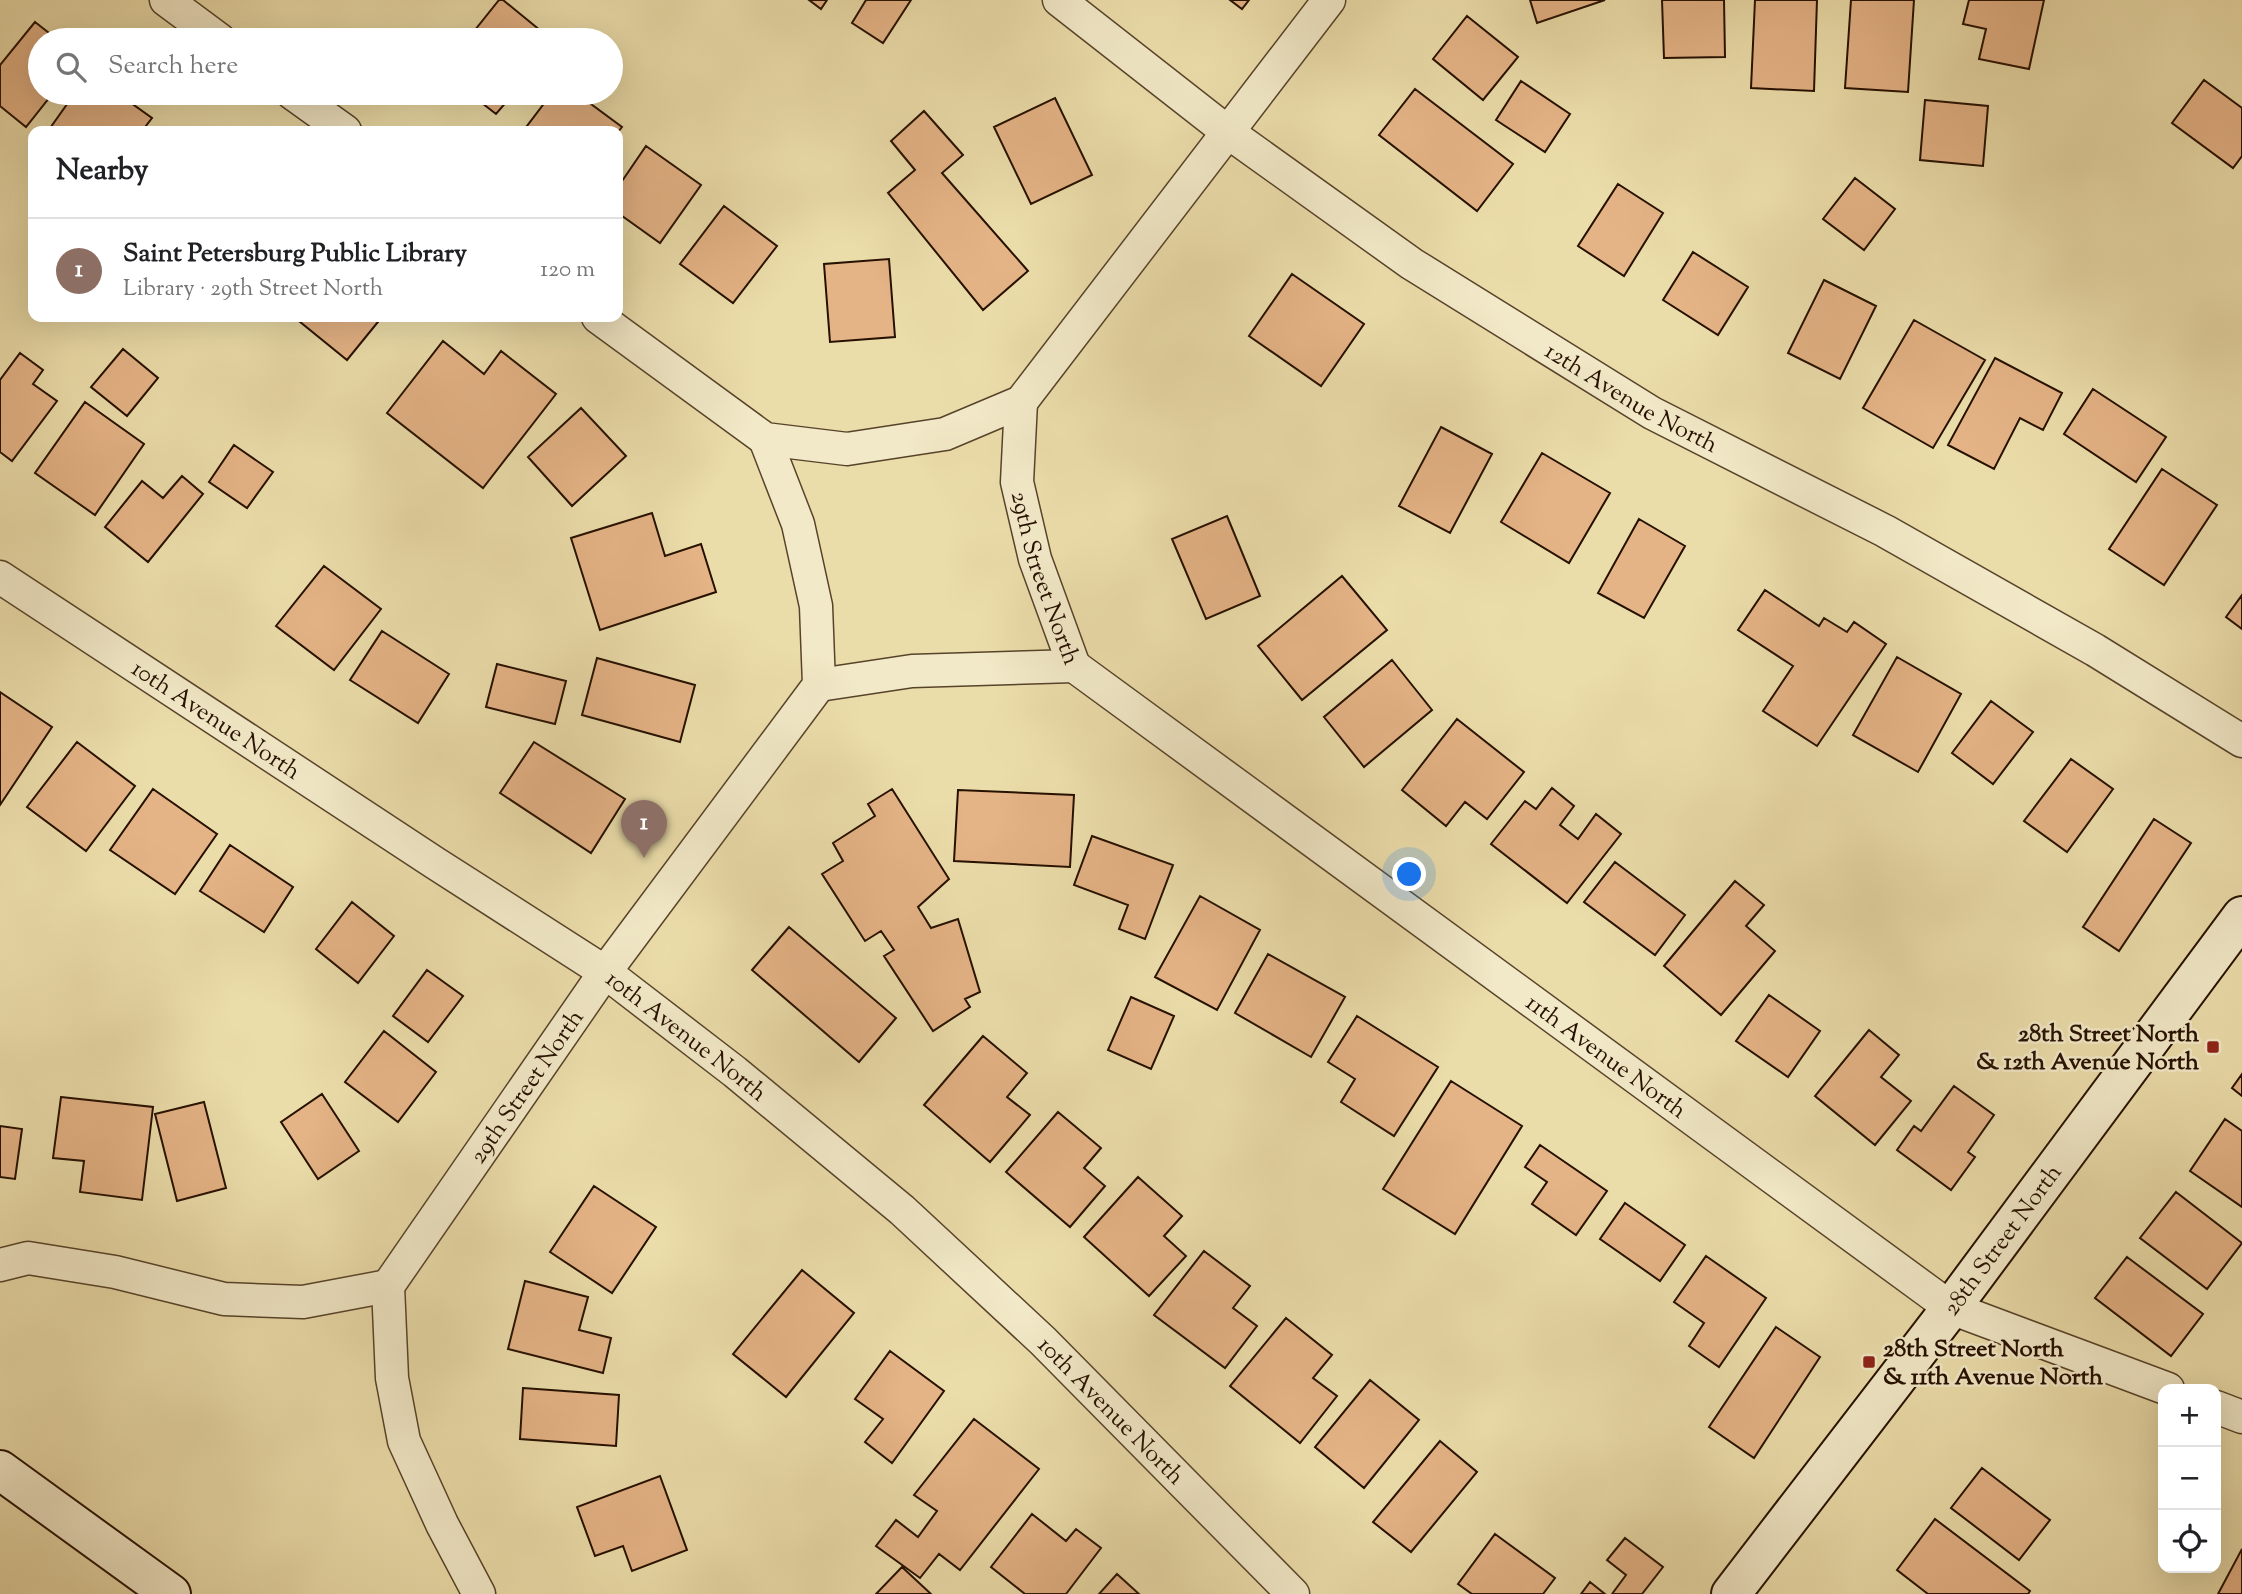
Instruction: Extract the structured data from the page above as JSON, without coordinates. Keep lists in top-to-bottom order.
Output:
{
  "streets": {
    "street": [
      "12th Avenue North",
      "29th Street North",
      "10th Avenue North",
      "11th Avenue North",
      "28th Street North"
    ]
  },
  "crossings": [
    ["29th Street North", "10th Avenue North"],
    ["29th Street North", "11th Avenue North"],
    ["11th Avenue North", "28th Street North"]
  ],
  "places": {
    "transit": ["28th Street North & 12th Avenue North", "28th Street North & 11th Avenue North"]
  },
  "page": {
    "search": "Search here",
    "heading": "Nearby",
    "list": [
      {
        "mark": "1",
        "name": "Saint Petersburg Public Library",
        "note": "Library · 29th Street North",
        "value": "120 m"
      }
    ],
    "pins": "1",
    "map_buttons": ["+", "−"]
  }
}
